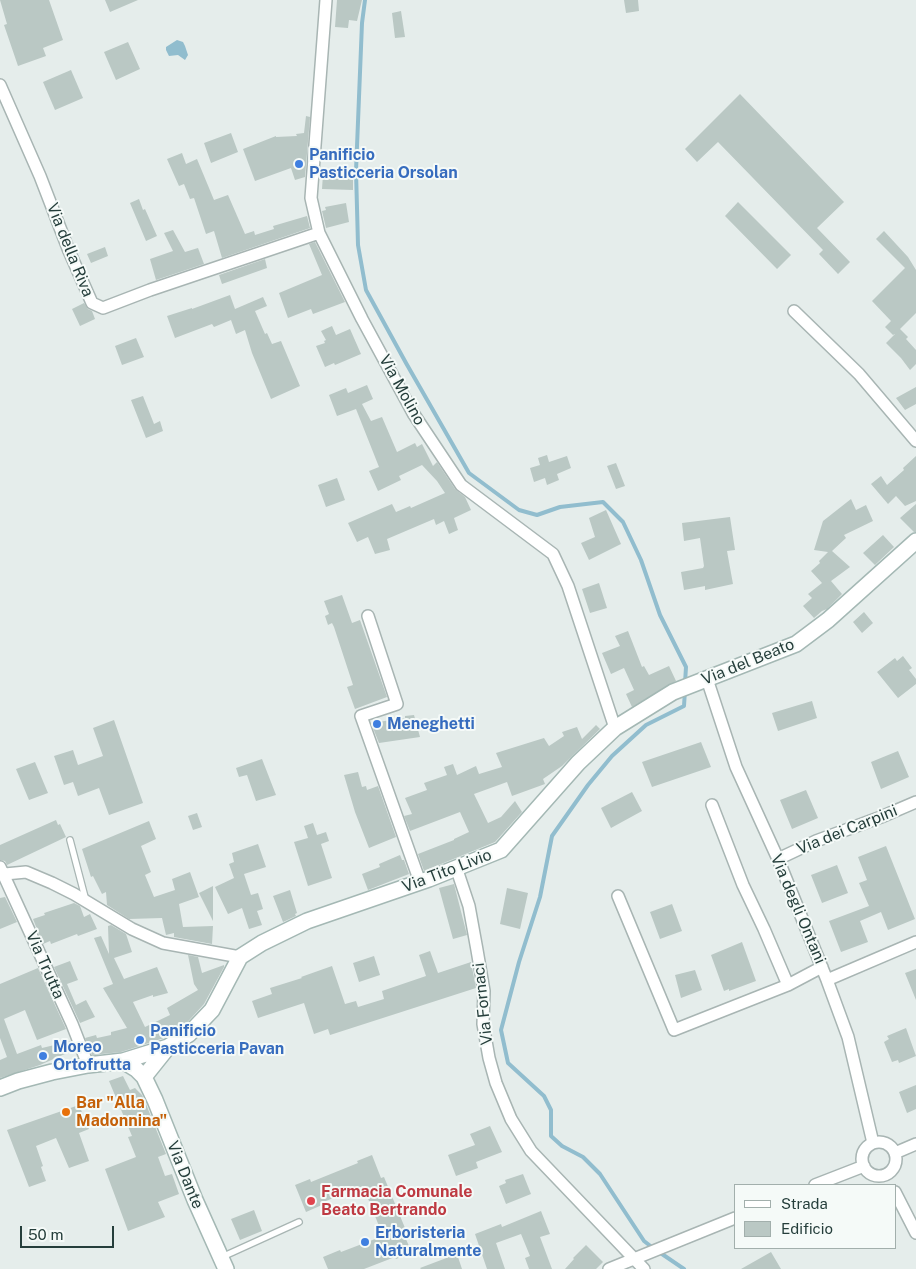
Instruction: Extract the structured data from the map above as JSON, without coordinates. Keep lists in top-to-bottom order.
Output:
{
  "streets": {
    "street": [
      "Via della Riva",
      "Via Molino",
      "Via del Beato",
      "Via dei Carpini",
      "Via Tito Livio",
      "Via degli Ontani",
      "Via Trutta",
      "Via Fornaci",
      "Via Dante"
    ]
  },
  "crossings": [
    ["Via della Riva", "Via Molino"],
    ["Via Molino", "Via del Beato"],
    ["Via Molino", "Via Tito Livio"],
    ["Via del Beato", "Via Tito Livio"],
    ["Via del Beato", "Via degli Ontani"],
    ["Via dei Carpini", "Via degli Ontani"],
    ["Via Tito Livio", "Via Trutta"],
    ["Via Tito Livio", "Via Fornaci"],
    ["Via Tito Livio", "Via Dante"]
  ],
  "places": [
    "Panificio Pasticceria Orsolan",
    "Meneghetti",
    "Panificio Pasticceria Pavan",
    "Moreo Ortofrutta",
    "Bar \"Alla Madonnina\"",
    "Farmacia Comunale Beato Bertrando",
    "Erboristeria Naturalmente"
  ],
  "legend": ["Strada", "Edificio"],
  "scale_bar": "50 m"
}
